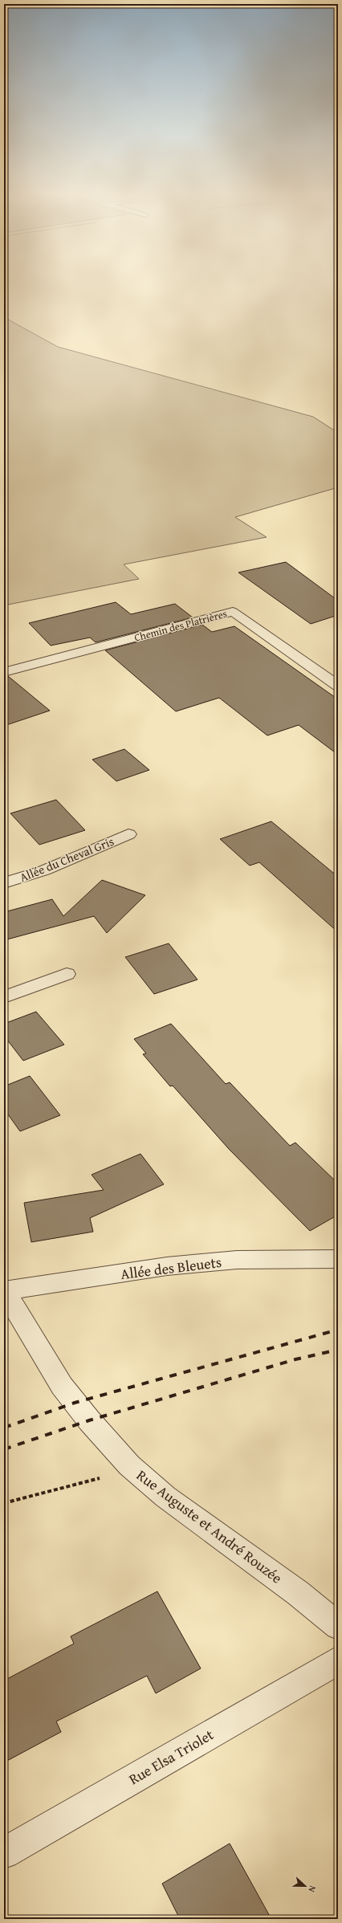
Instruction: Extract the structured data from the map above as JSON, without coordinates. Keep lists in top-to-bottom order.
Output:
{
  "streets": {
    "street": [
      "Chemin des Platrières",
      "Allée du Cheval Gris",
      "Allée des Bleuets",
      "Rue Auguste et André Rouzée",
      "Rue Elsa Triolet"
    ]
  },
  "crossings": [
    ["Allée des Bleuets", "Rue Auguste et André Rouzée"]
  ],
  "north": "right"
}
